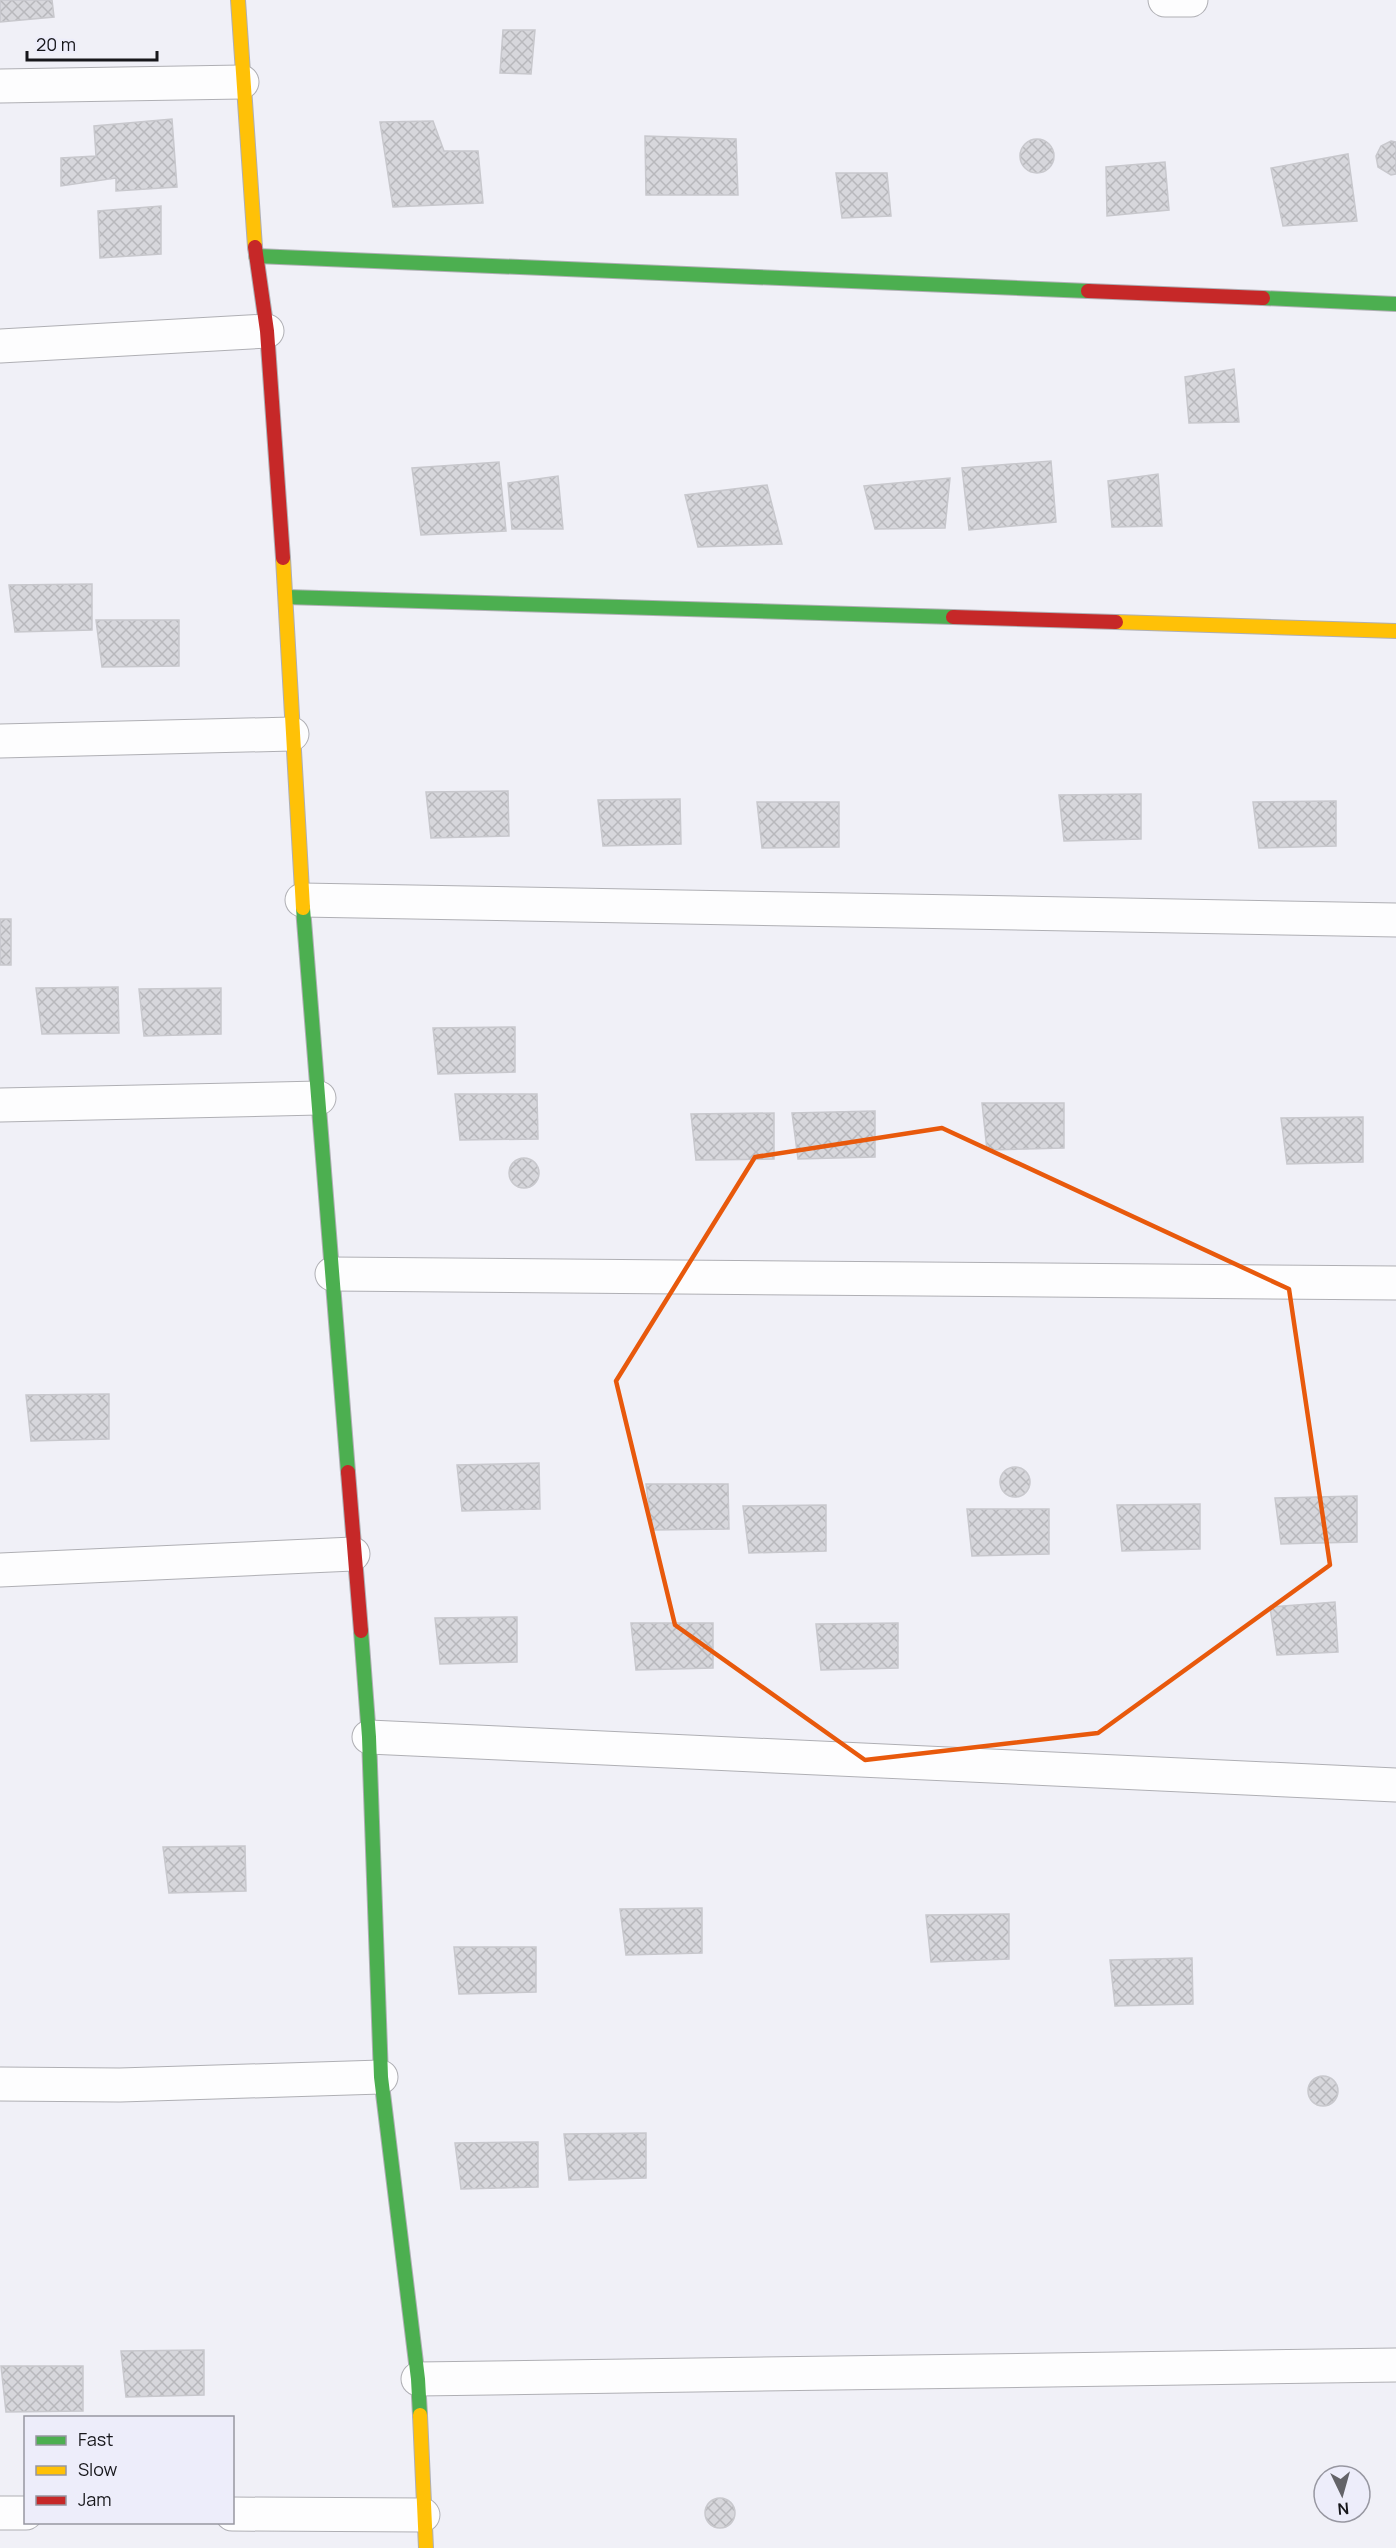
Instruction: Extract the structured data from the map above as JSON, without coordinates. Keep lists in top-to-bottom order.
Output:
{
  "legend": ["Fast", "Slow", "Jam"],
  "scale_bar": "20 m",
  "north": "bottom"
}
